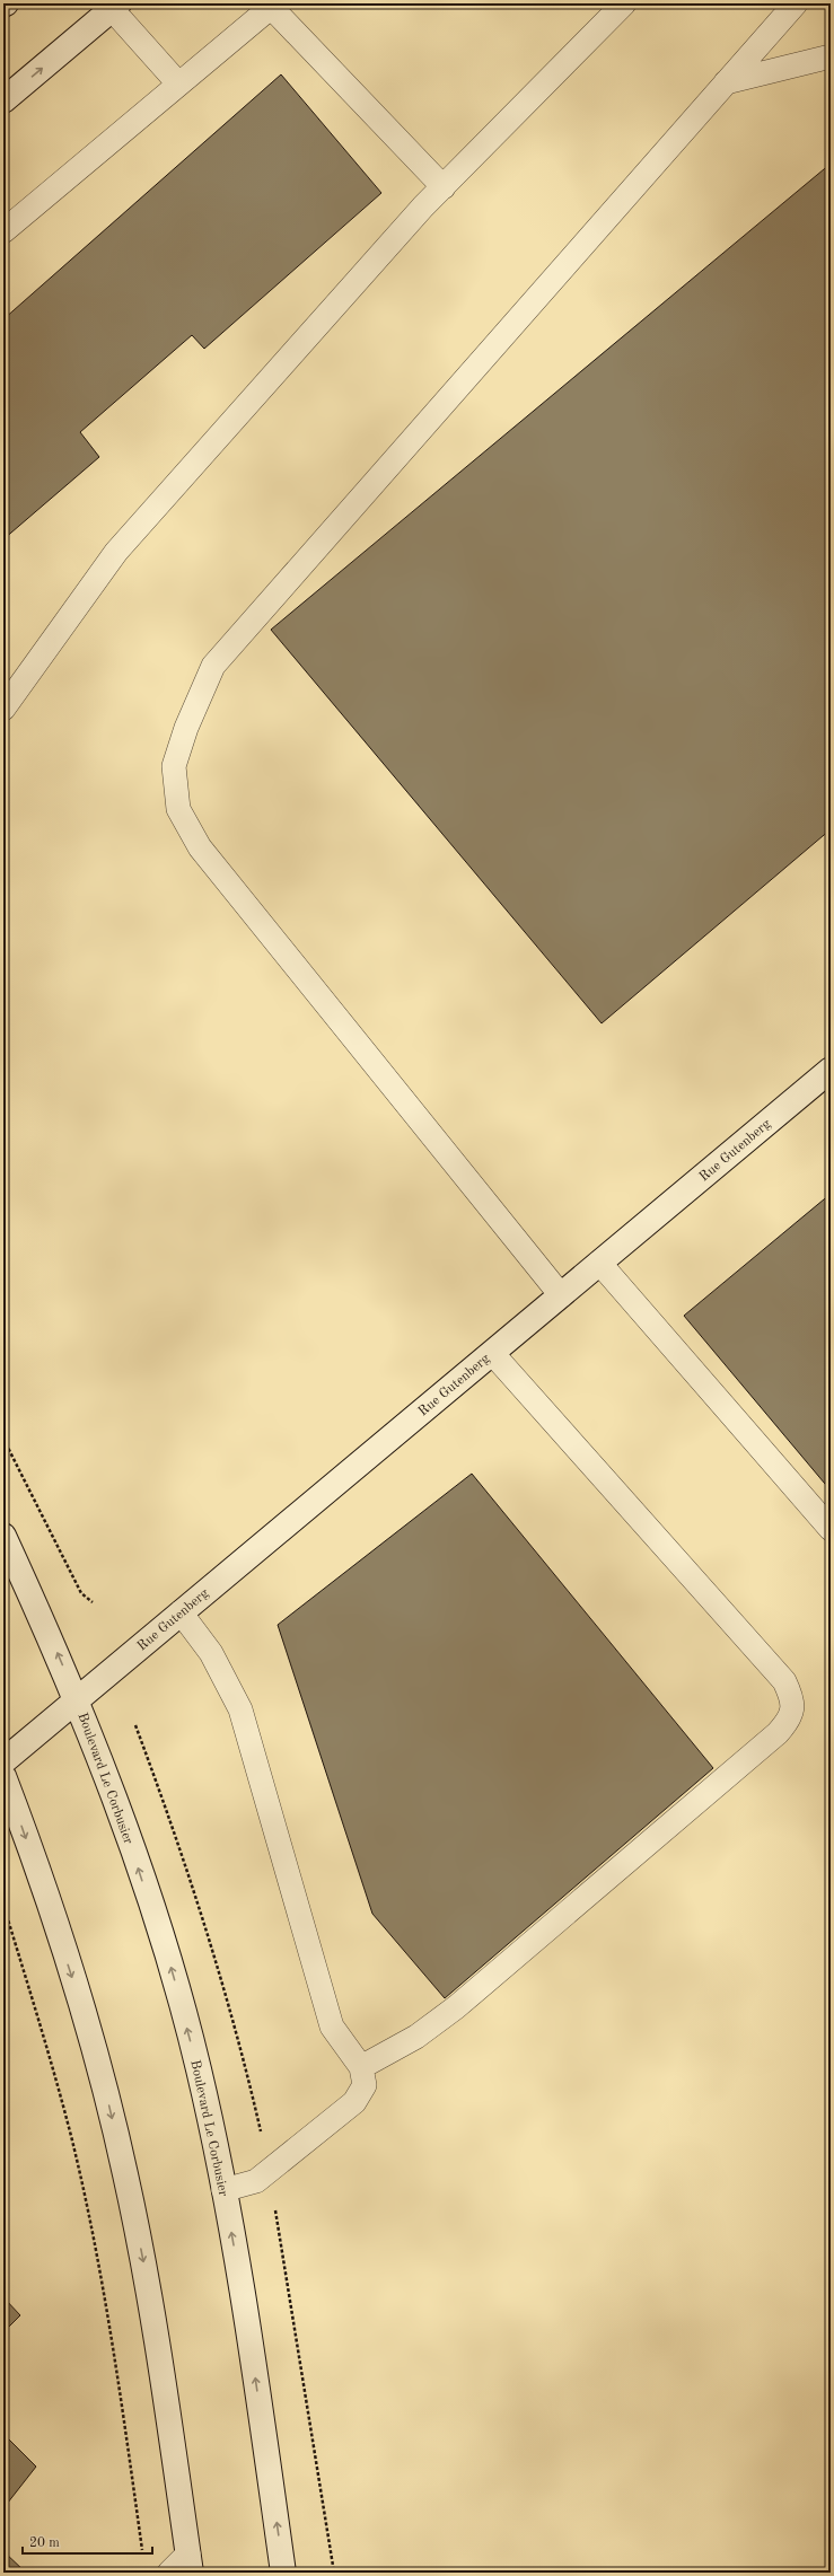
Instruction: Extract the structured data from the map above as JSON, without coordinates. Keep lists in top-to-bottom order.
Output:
{
  "streets": {
    "street": ["Rue Gutenberg", "Boulevard Le Corbusier"]
  },
  "crossings": [
    ["Rue Gutenberg", "Boulevard Le Corbusier"]
  ],
  "scale_bar": "20 m"
}
